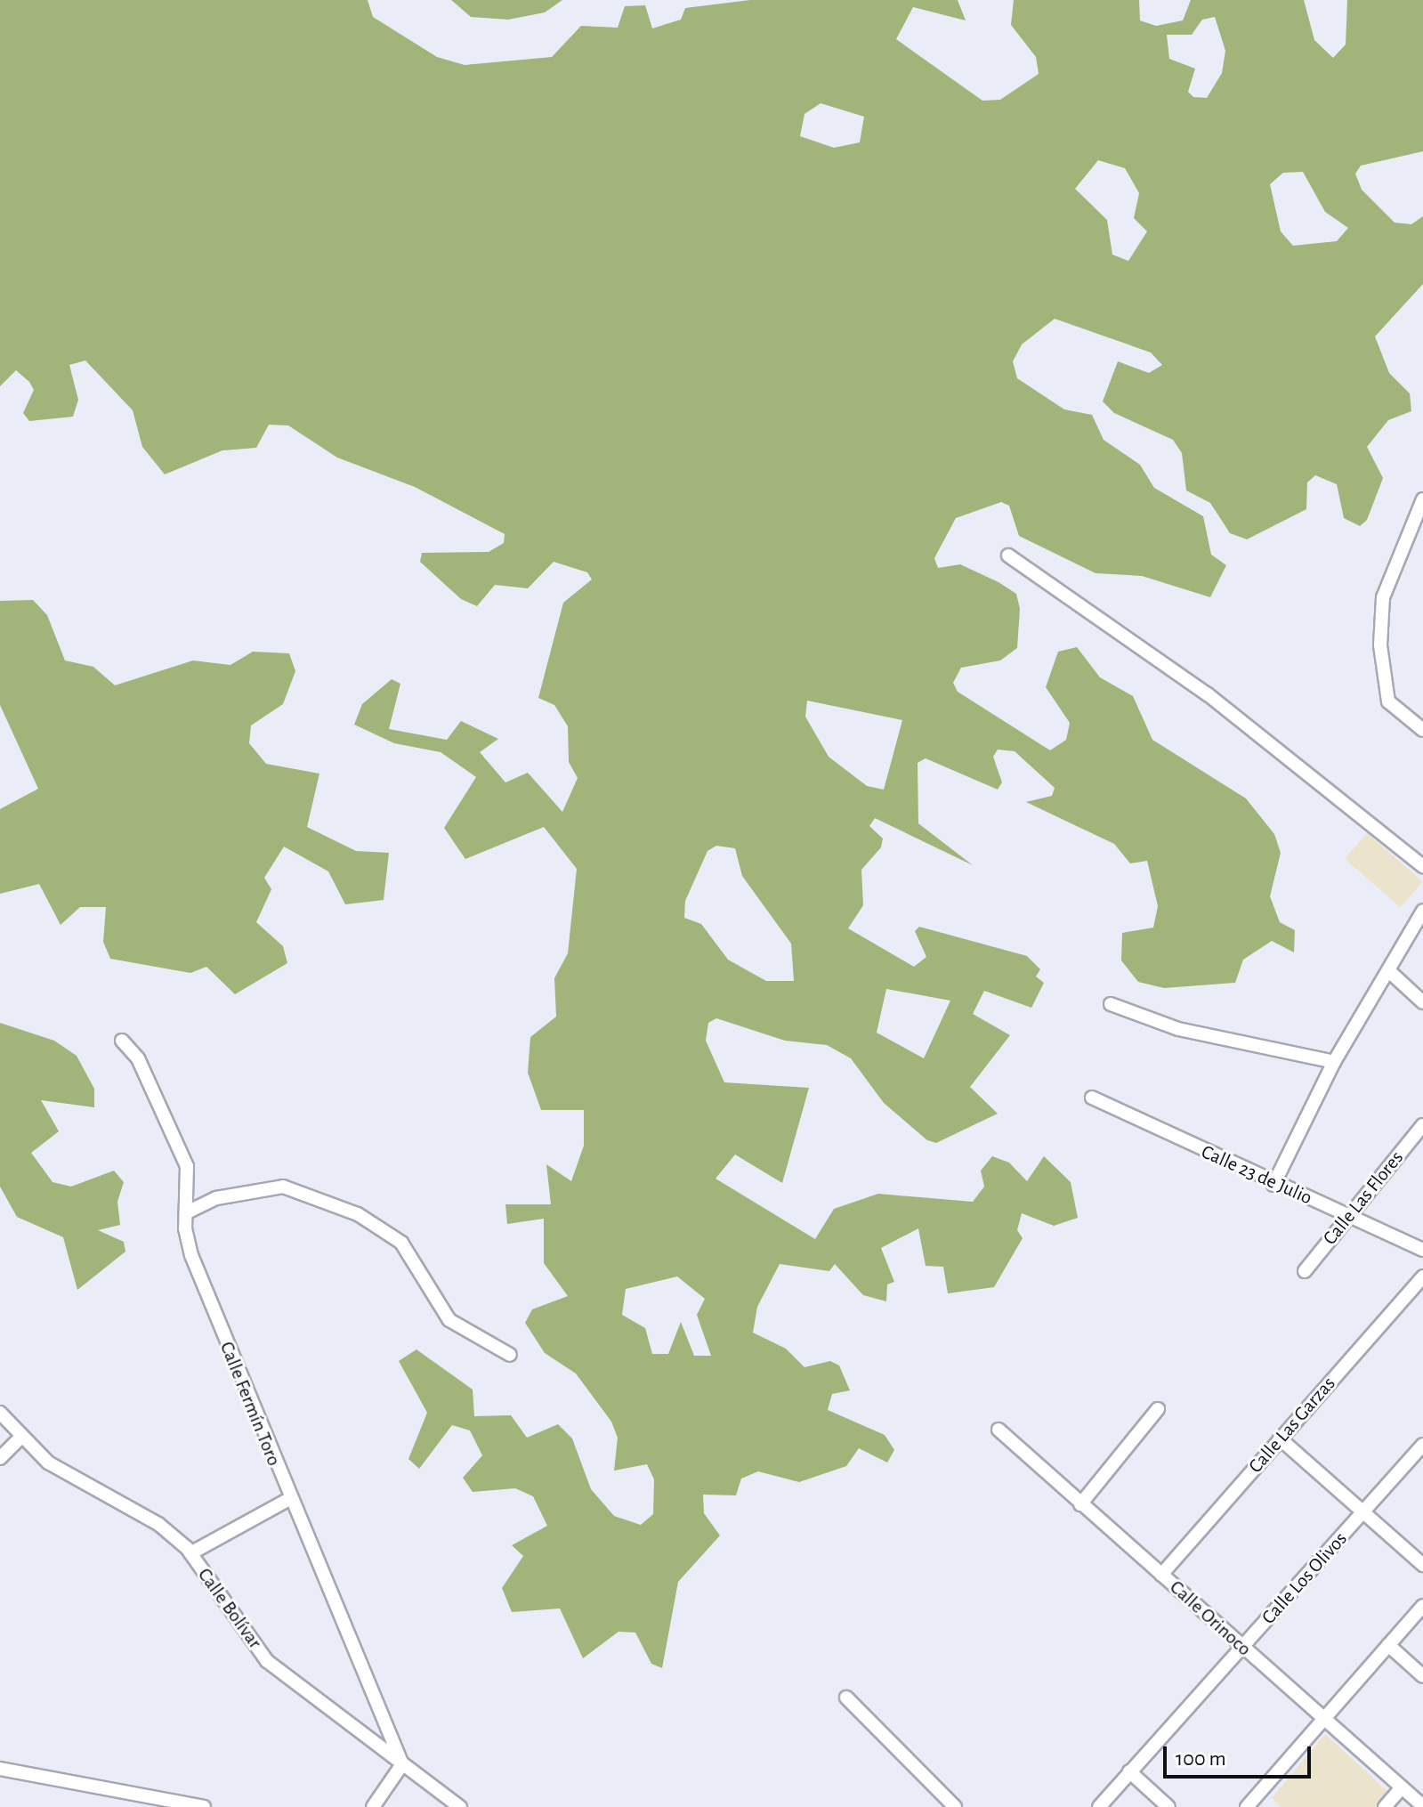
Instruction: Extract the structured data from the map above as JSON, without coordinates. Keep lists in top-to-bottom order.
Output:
{
  "streets": {
    "street": [
      "Calle 23 de Julio",
      "Calle Las Flores",
      "Calle Fermín Toro",
      "Calle Las Garzas",
      "Calle Los Olivos",
      "Calle Bolívar",
      "Calle Orinoco"
    ]
  },
  "crossings": [
    ["Calle 23 de Julio", "Calle Las Flores"],
    ["Calle Fermín Toro", "Calle Bolívar"],
    ["Calle Las Garzas", "Calle Orinoco"],
    ["Calle Los Olivos", "Calle Orinoco"]
  ],
  "scale_bar": "100 m"
}
